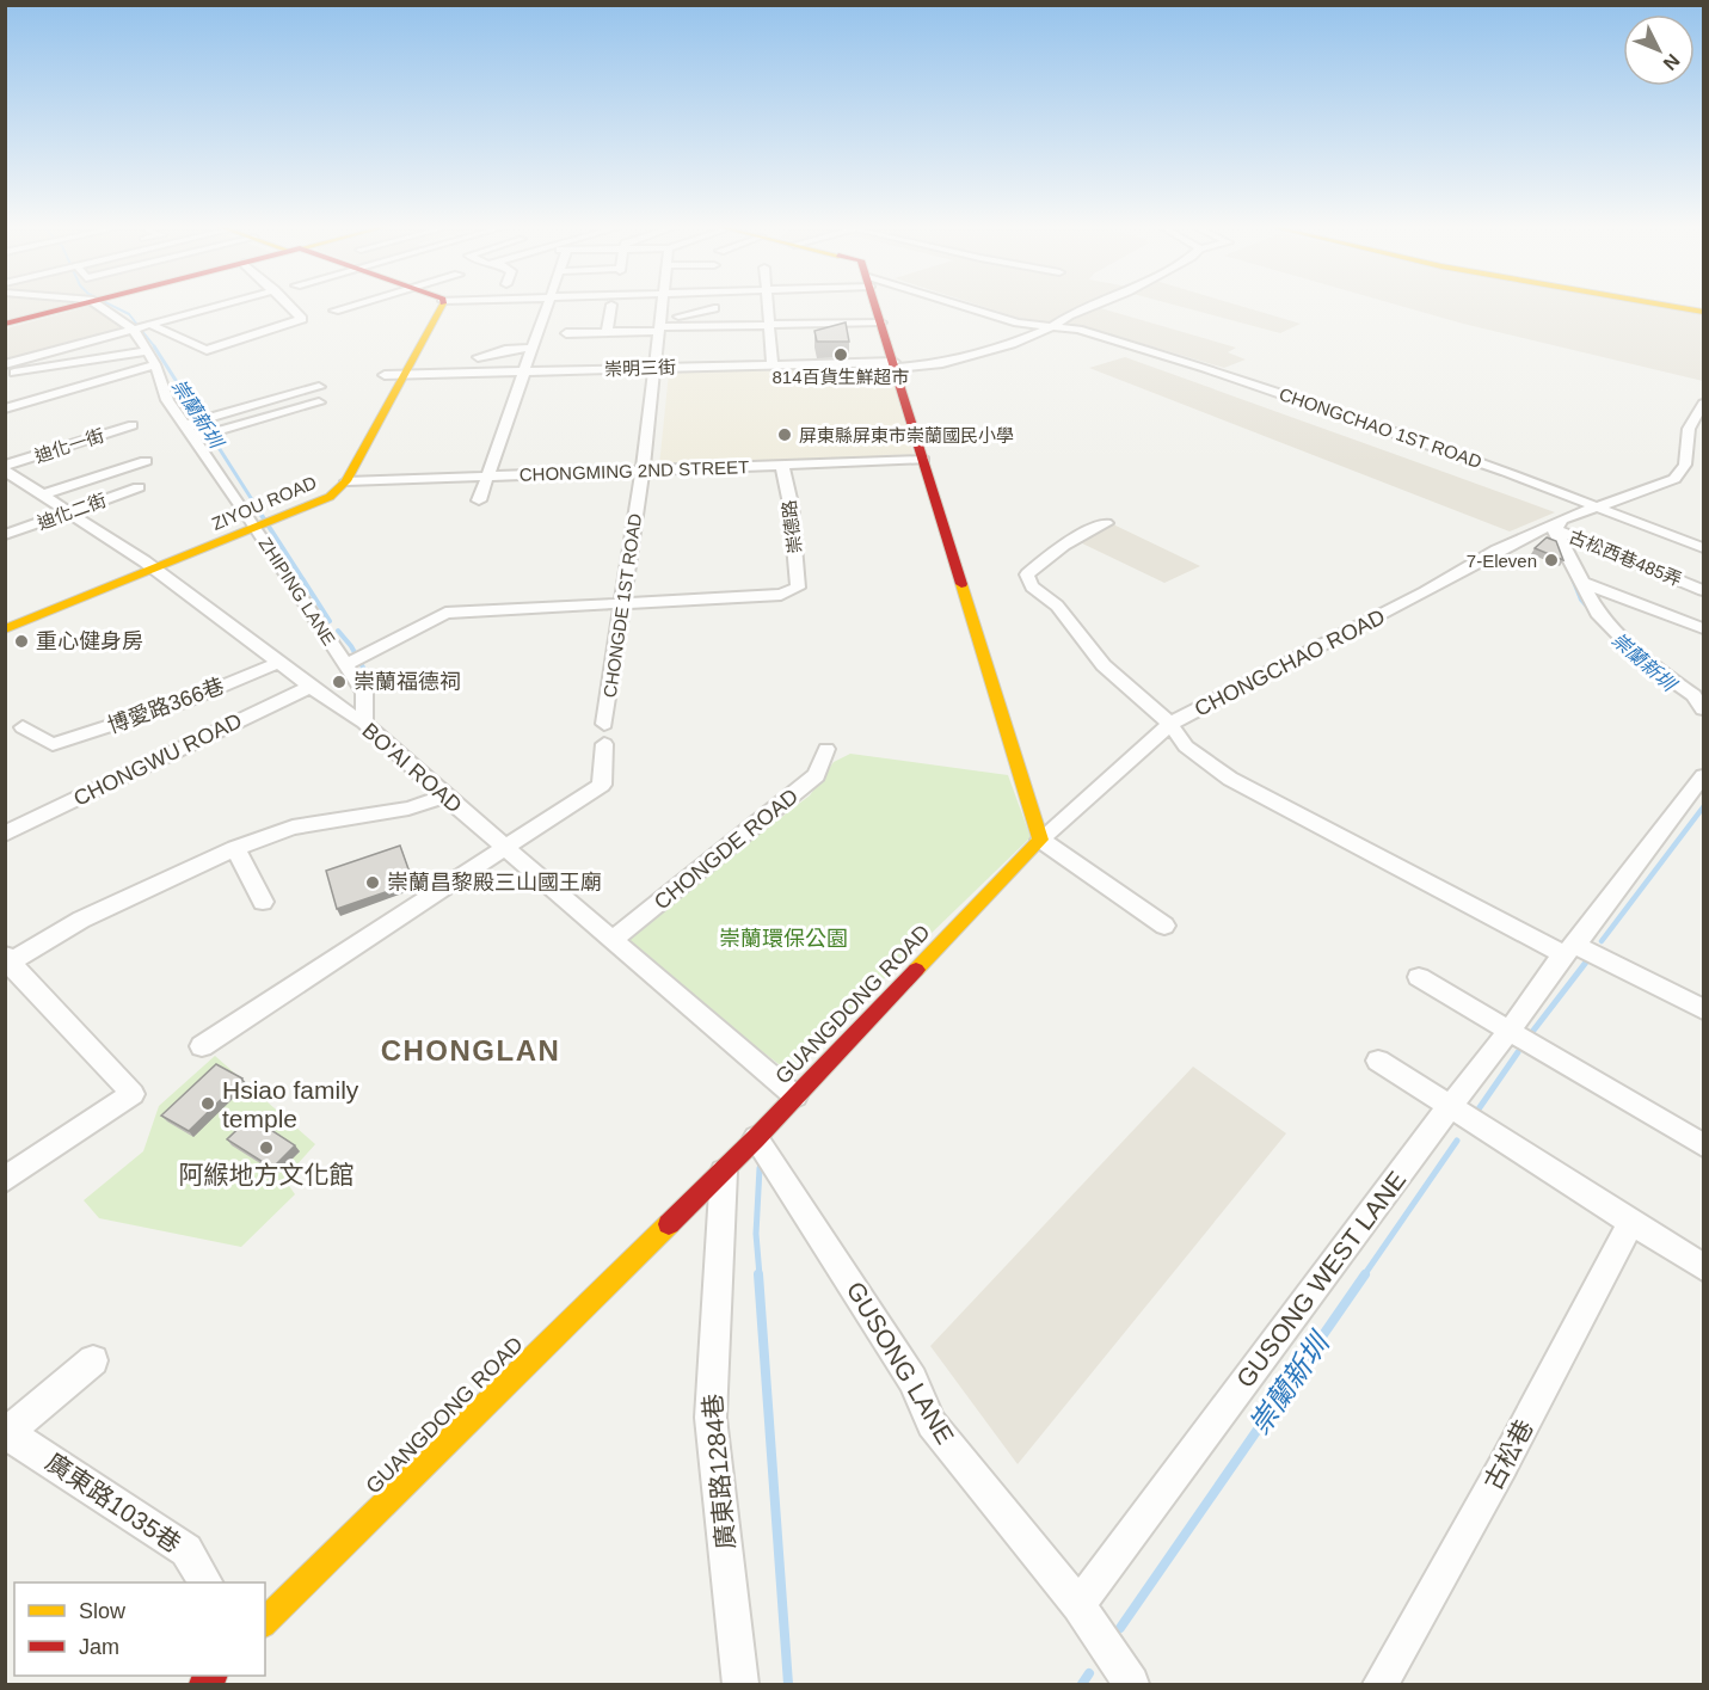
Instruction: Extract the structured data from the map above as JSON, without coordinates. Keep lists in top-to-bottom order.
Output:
{
  "streets": {
    "street": [
      "崇明三街",
      "CHONGCHAO 1ST ROAD",
      "迪化一街",
      "CHONGMING 2ND STREET",
      "ZIYOU ROAD",
      "迪化二街",
      "崇德路",
      "古松西巷485弄",
      "ZHIPING LANE",
      "CHONGDE 1ST ROAD",
      "CHONGCHAO ROAD",
      "博愛路366巷",
      "CHONGWU ROAD",
      "BO'AI ROAD",
      "CHONGDE ROAD",
      "GUANGDONG ROAD",
      "GUSONG WEST LANE",
      "GUSONG LANE",
      "古松巷",
      "廣東路1284巷",
      "廣東路1035巷"
    ]
  },
  "crossings": [
    ["崇明三街", "CHONGCHAO 1ST ROAD"],
    ["崇明三街", "ZIYOU ROAD"],
    ["崇明三街", "CHONGDE 1ST ROAD"],
    ["迪化一街", "BO'AI ROAD"],
    ["CHONGMING 2ND STREET", "ZIYOU ROAD"],
    ["CHONGMING 2ND STREET", "崇德路"],
    ["CHONGMING 2ND STREET", "CHONGDE 1ST ROAD"],
    ["ZIYOU ROAD", "ZHIPING LANE"],
    ["ZIYOU ROAD", "BO'AI ROAD"],
    ["迪化二街", "BO'AI ROAD"],
    ["崇德路", "CHONGDE 1ST ROAD"],
    ["古松西巷485弄", "CHONGCHAO ROAD"],
    ["ZHIPING LANE", "BO'AI ROAD"],
    ["CHONGCHAO ROAD", "GUANGDONG ROAD"],
    ["博愛路366巷", "BO'AI ROAD"],
    ["CHONGWU ROAD", "BO'AI ROAD"],
    ["BO'AI ROAD", "CHONGDE ROAD"],
    ["BO'AI ROAD", "GUANGDONG ROAD"],
    ["GUANGDONG ROAD", "GUSONG LANE"],
    ["GUANGDONG ROAD", "廣東路1284巷"],
    ["GUSONG WEST LANE", "GUSONG LANE"]
  ],
  "districts": ["CHONGLAN"],
  "water": ["崇蘭新圳"],
  "parks": ["崇蘭環保公園"],
  "places": [
    "814百貨生鮮超市",
    "屏東縣屏東市崇蘭國民小學",
    "7-Eleven",
    "重心健身房",
    "崇蘭福德祠",
    "崇蘭昌黎殿三山國王廟",
    "Hsiao family temple",
    "阿緱地方文化館"
  ],
  "legend": ["Slow", "Jam"],
  "north": "bottom right"
}
